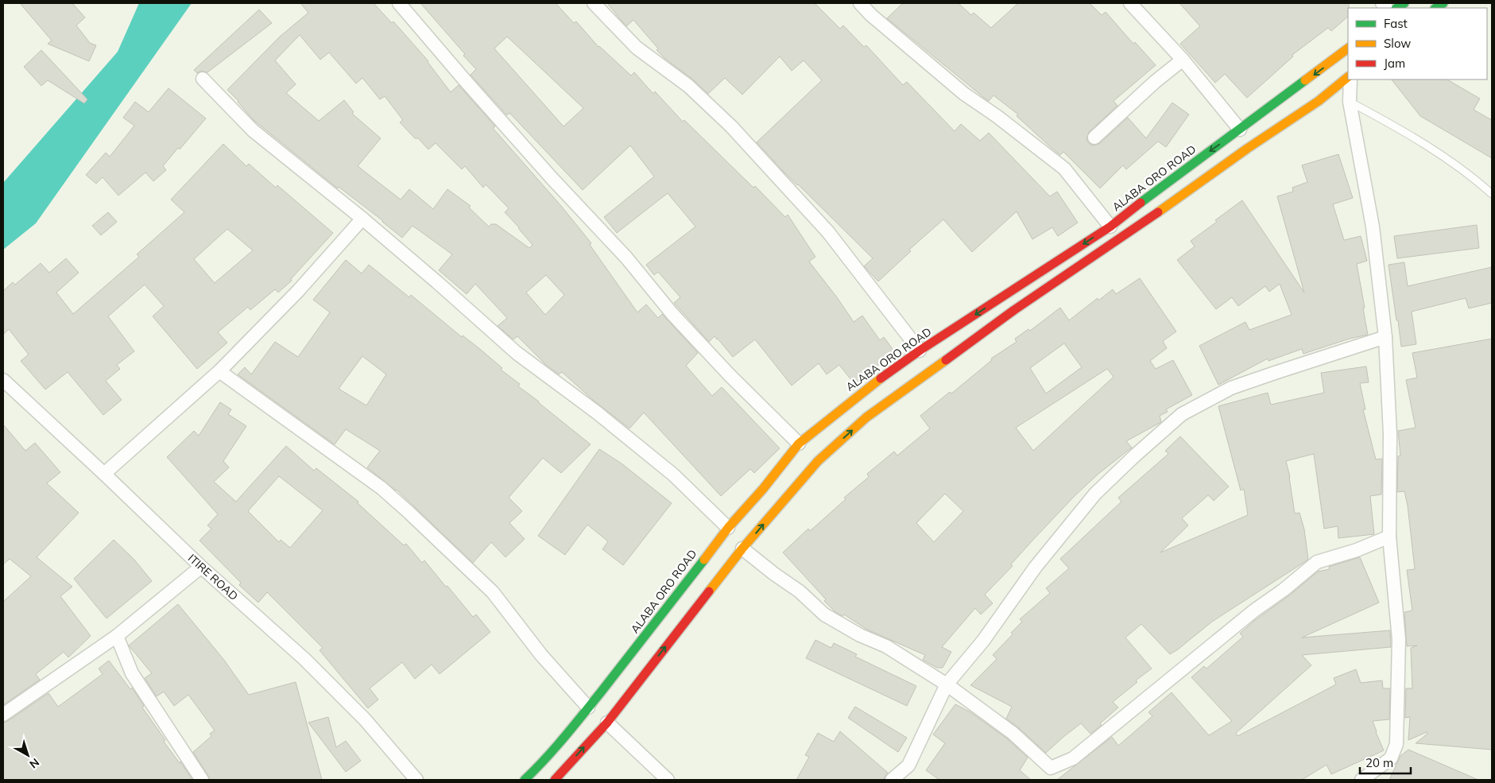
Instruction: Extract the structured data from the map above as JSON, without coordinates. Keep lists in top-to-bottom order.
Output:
{
  "streets": {
    "main road": ["ALABA ORO ROAD"],
    "street": ["ITIRE ROAD"]
  },
  "legend": ["Fast", "Slow", "Jam"],
  "scale_bar": "20 m",
  "north": "bottom right"
}
